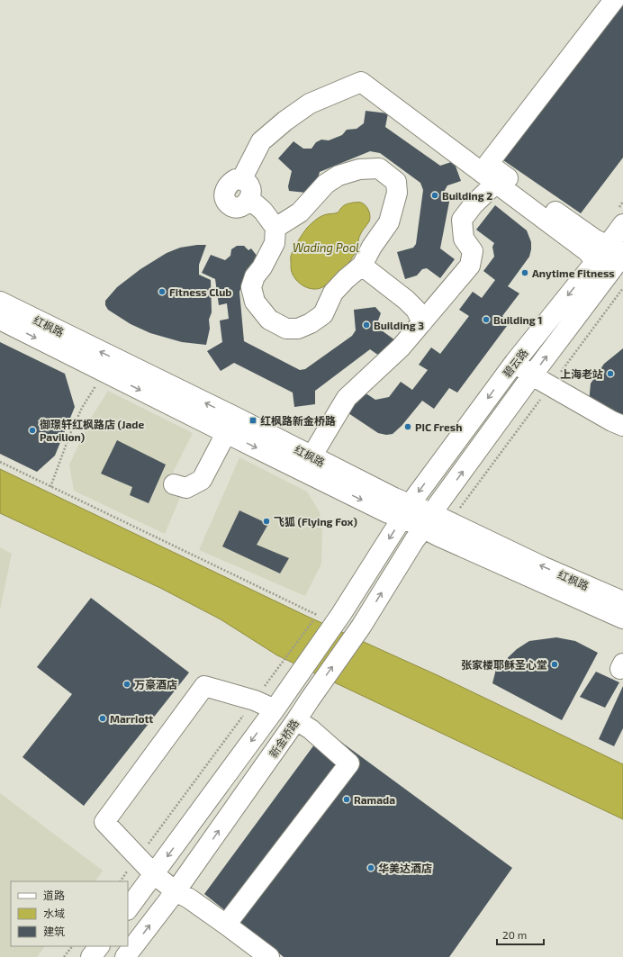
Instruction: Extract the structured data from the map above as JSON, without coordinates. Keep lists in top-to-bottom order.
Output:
{
  "streets": {
    "street": ["红枫路", "碧云路", "新金桥路"]
  },
  "crossings": [
    ["红枫路", "碧云路"],
    ["红枫路", "新金桥路"],
    ["碧云路", "新金桥路"]
  ],
  "water": ["Wading Pool"],
  "places": {
    "other": [
      "Building 2",
      "Anytime Fitness",
      "Fitness Club",
      "Building 1",
      "Building 3",
      "上海老站",
      "PIC Fresh",
      "御璟轩红枫路店 (Jade Pavilion)",
      "飞狐 (Flying Fox)",
      "张家楼耶稣圣心堂",
      "万豪酒店",
      "Marriott",
      "Ramada",
      "华美达酒店"
    ],
    "transit": ["红枫路新金桥路"]
  },
  "legend": ["道路", "水域", "建筑"],
  "scale_bar": "20 m"
}
